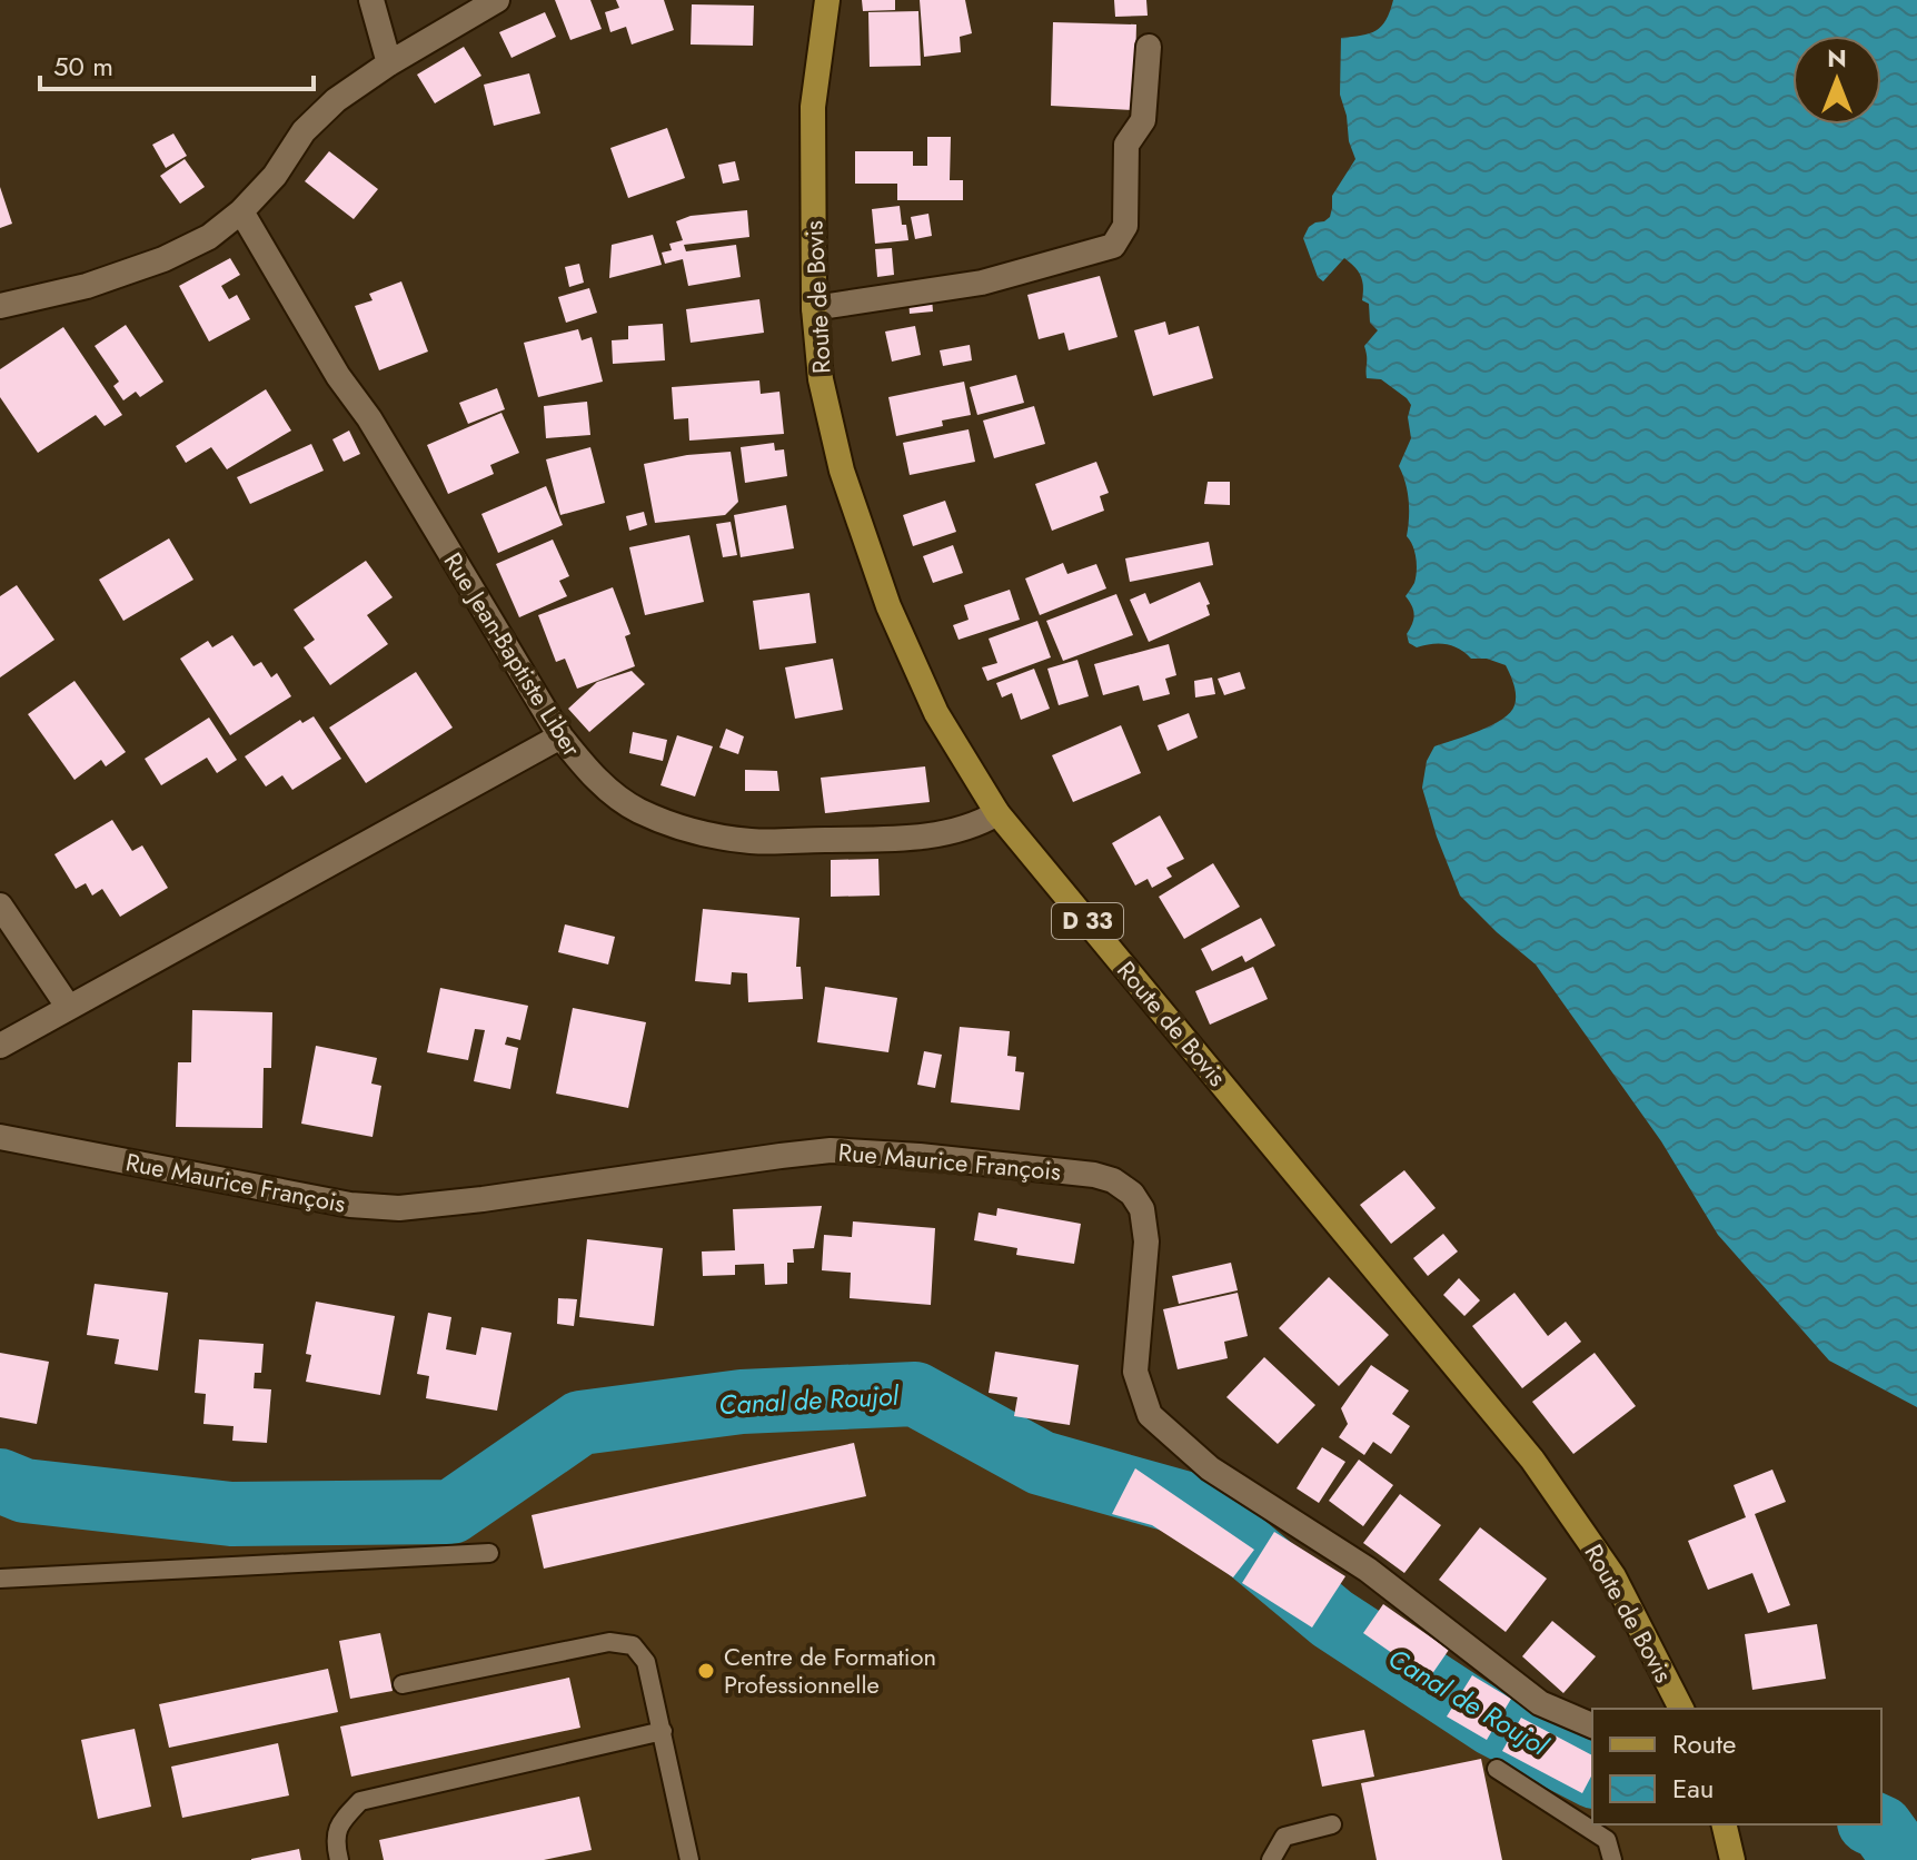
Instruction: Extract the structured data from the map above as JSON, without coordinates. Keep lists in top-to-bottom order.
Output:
{
  "streets": {
    "main road": ["Route de Bovis", "D 33"],
    "street": ["Rue Jean-Baptiste Liber", "Rue Maurice François"]
  },
  "crossings": [
    ["Route de Bovis", "Rue Jean-Baptiste Liber"]
  ],
  "water": ["Canal de Roujol"],
  "places": ["Centre de Formation Professionnelle"],
  "legend": ["Route", "Eau"],
  "scale_bar": "50 m",
  "north": "top"
}
